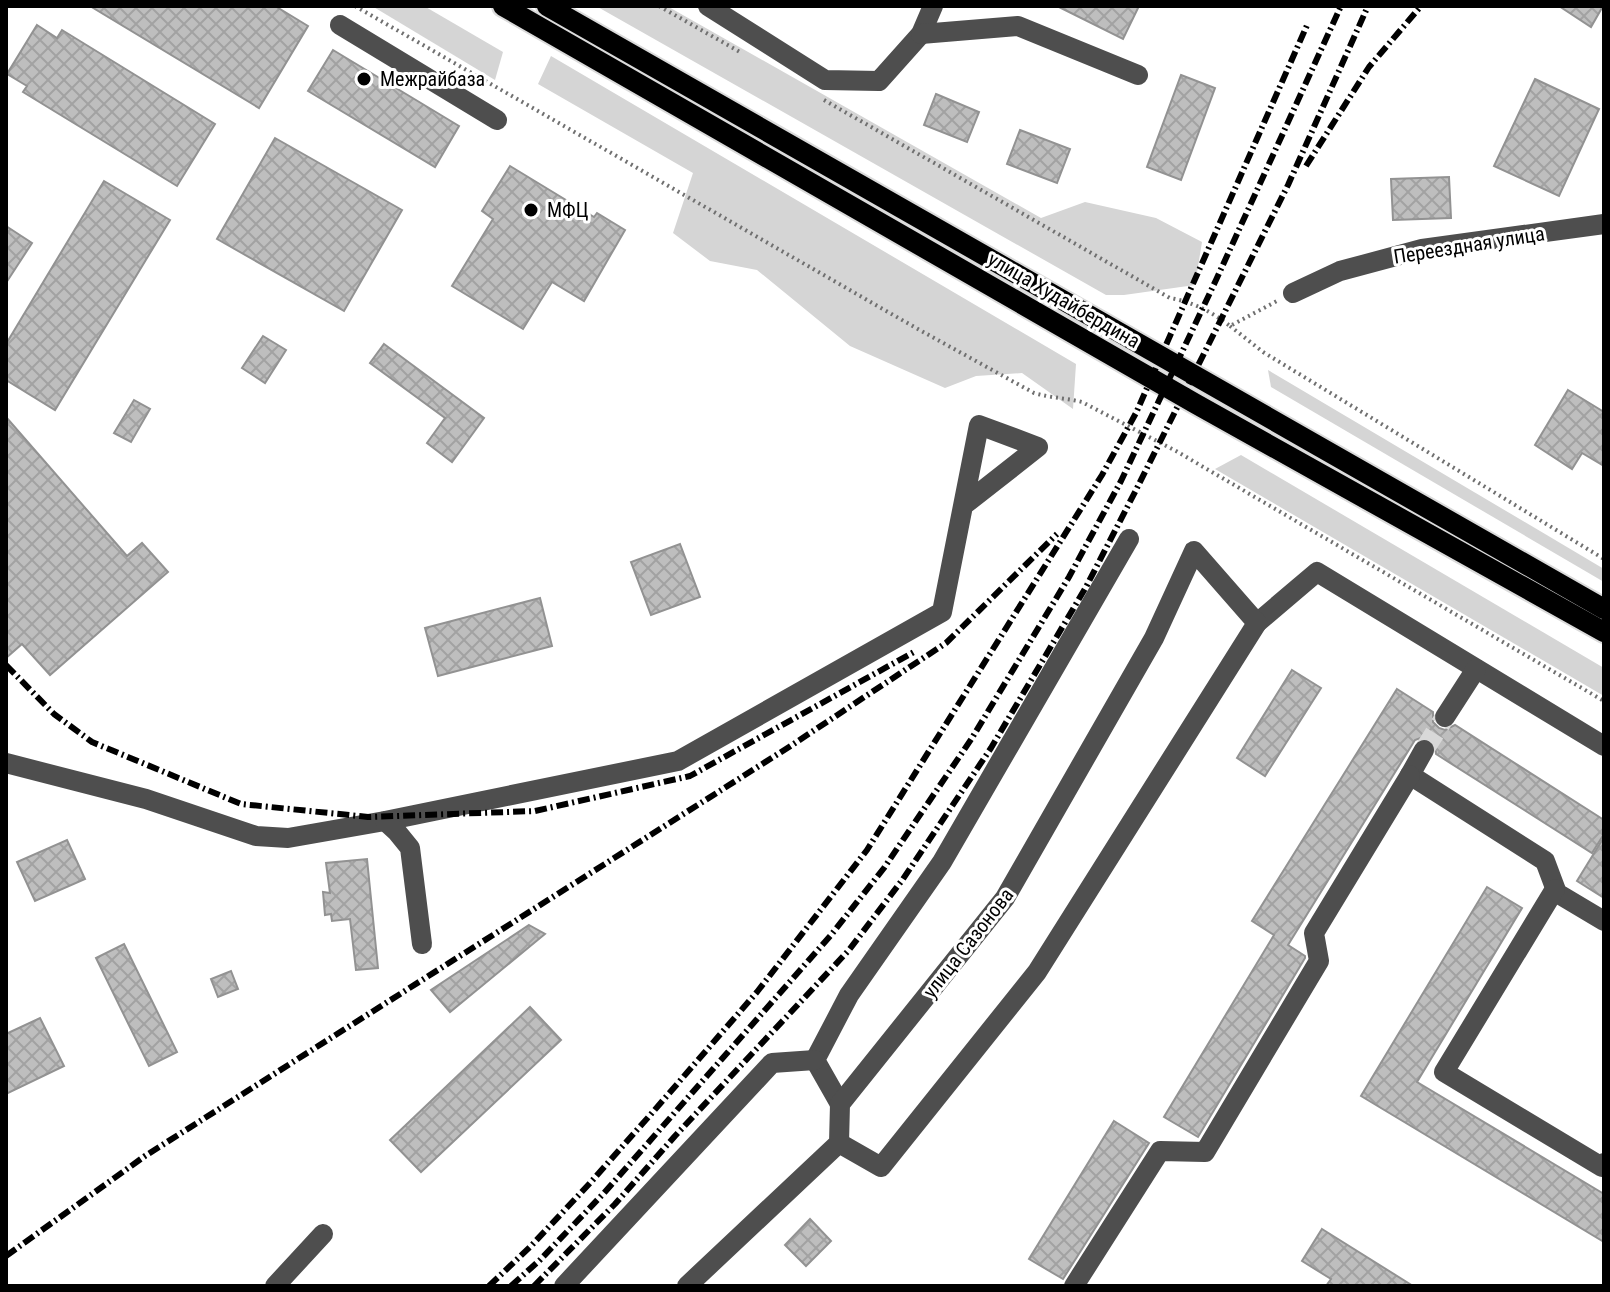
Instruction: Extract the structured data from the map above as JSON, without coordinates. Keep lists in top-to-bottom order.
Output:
{
  "streets": {
    "main road": ["улица Худайбердина"],
    "street": ["Переездная улица", "улица Сазонова"]
  },
  "places": ["Межрайбаза", "МФЦ"]
}
